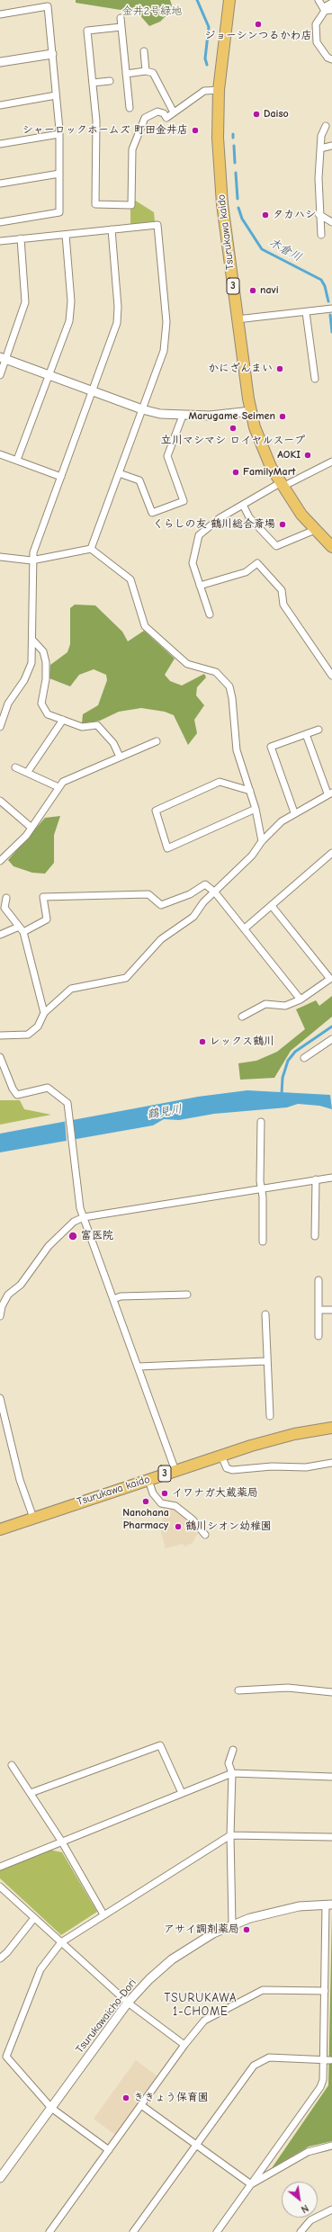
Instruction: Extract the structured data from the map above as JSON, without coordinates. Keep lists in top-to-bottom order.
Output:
{
  "streets": {
    "main road": ["Tsurukawa kaido", "3"],
    "street": ["Tsurukawaicho-Dori"]
  },
  "districts": ["TSURUKAWA 1-CHOME"],
  "water": ["木倉川", "鶴見川"],
  "parks": ["金井2号緑地"],
  "places": [
    "ジョーシンつるかわ店",
    "Daiso",
    "シャーロックホームズ 町田金井店",
    "タカハシ",
    "navi",
    "かにざんまい",
    "Marugame Seimen",
    "立川マシマシ ロイヤルスープ",
    "AOKI",
    "FamilyMart",
    "くらしの友 鶴川総合斎場",
    "レックス鶴川",
    "富医院",
    "イワナガ大蔵薬局",
    "Nanohana Pharmacy",
    "鶴川シオン幼稚園",
    "アサイ調剤薬局",
    "ききょう保育園"
  ],
  "north": "bottom right"
}
